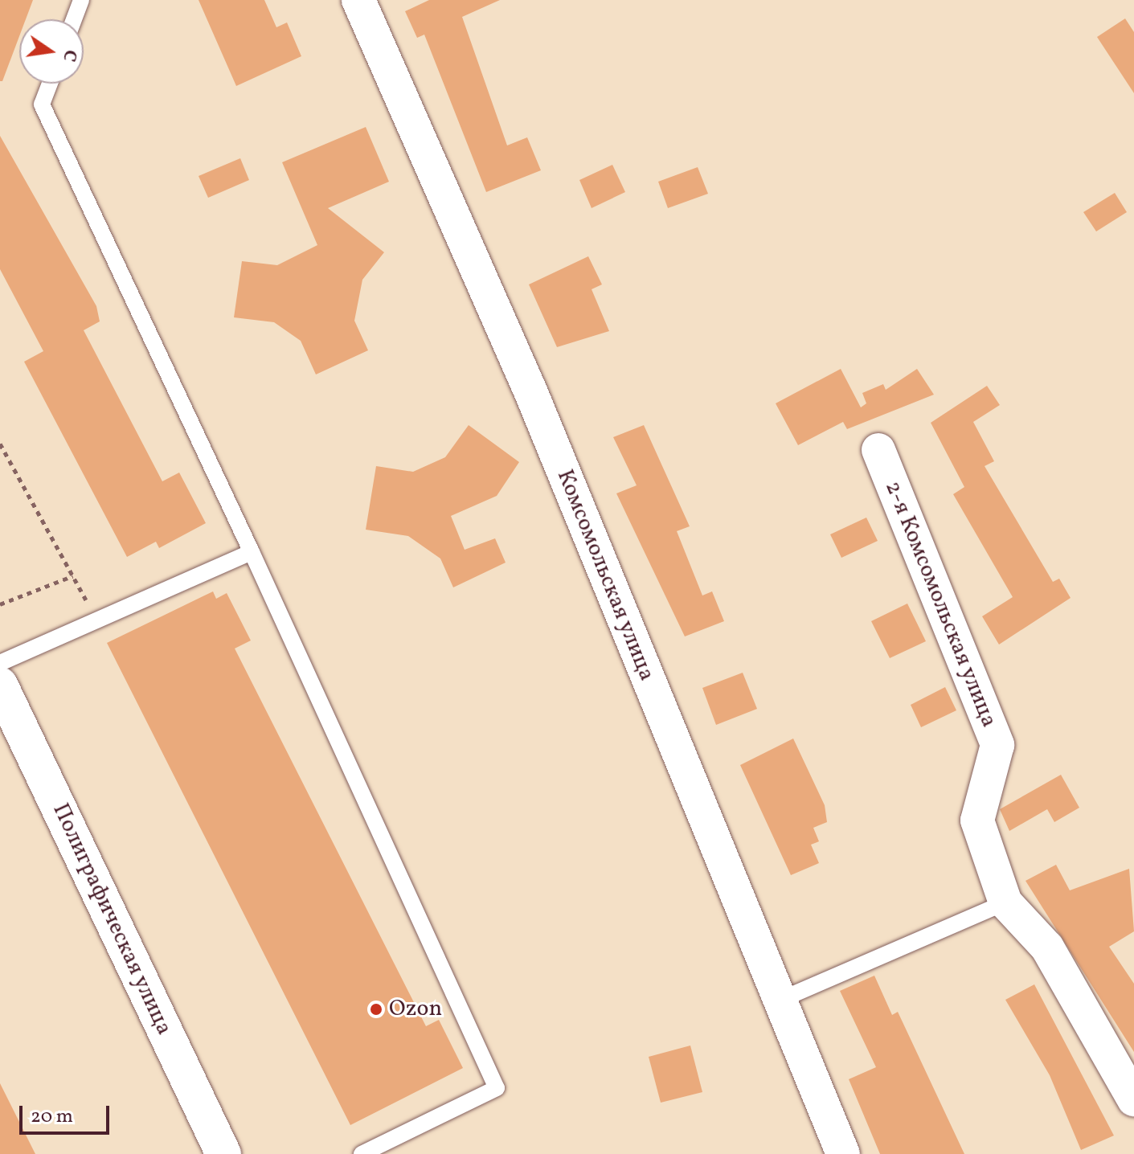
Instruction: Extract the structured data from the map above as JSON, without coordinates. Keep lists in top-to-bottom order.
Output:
{
  "streets": {
    "main road": ["Полиграфическая улица"],
    "street": ["Комсомольская улица", "2-я Комсомольская улица"]
  },
  "places": ["Ozon"],
  "scale_bar": "20 m",
  "north": "right"
}
